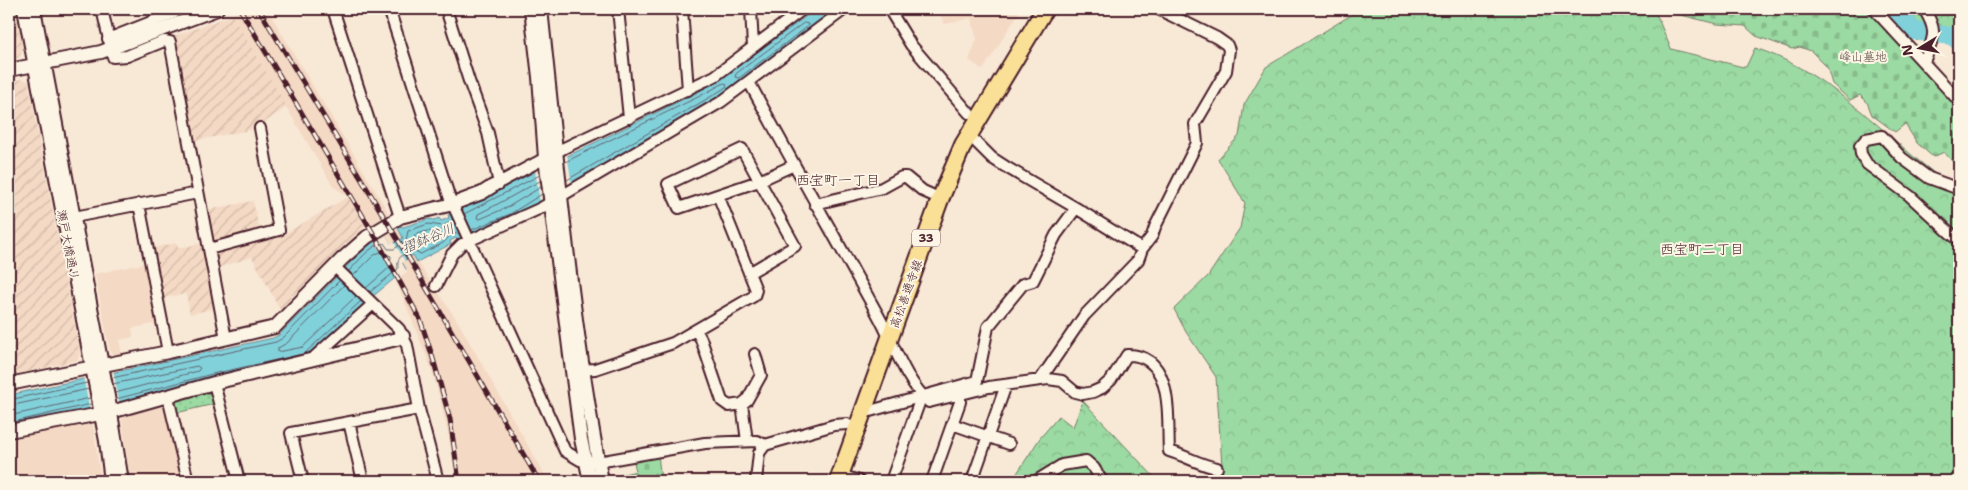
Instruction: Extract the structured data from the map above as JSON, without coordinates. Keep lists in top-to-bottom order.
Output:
{
  "streets": {
    "main road": ["33", "高松善通寺線"],
    "street": ["瀬戸大橋通り"]
  },
  "districts": ["西宝町一丁目", "西宝町二丁目"],
  "water": ["摺鉢谷川"],
  "parks": ["峰山墓地"],
  "north": "left"
}
